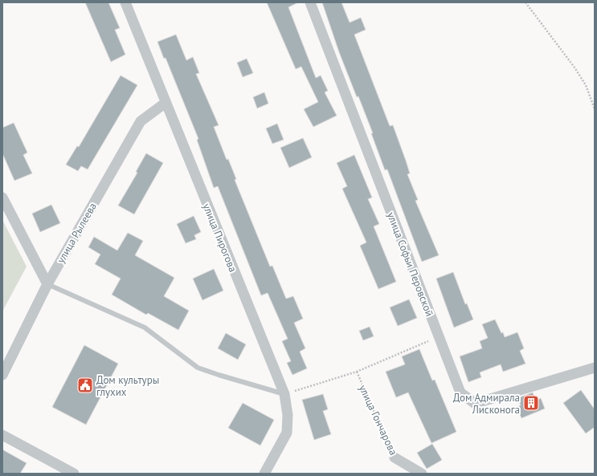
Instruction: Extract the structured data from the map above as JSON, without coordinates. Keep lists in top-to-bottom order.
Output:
{
  "streets": {
    "street": [
      "улица Рылеева",
      "улица Пирогова",
      "улица Софьи Перовской",
      "улица Гончарова"
    ]
  },
  "crossings": [
    ["улица Рылеева", "улица Пирогова"]
  ],
  "places": {
    "public building": ["Дом культуры глухих"],
    "building": ["Дом Адмирала Лисконога"]
  }
}
